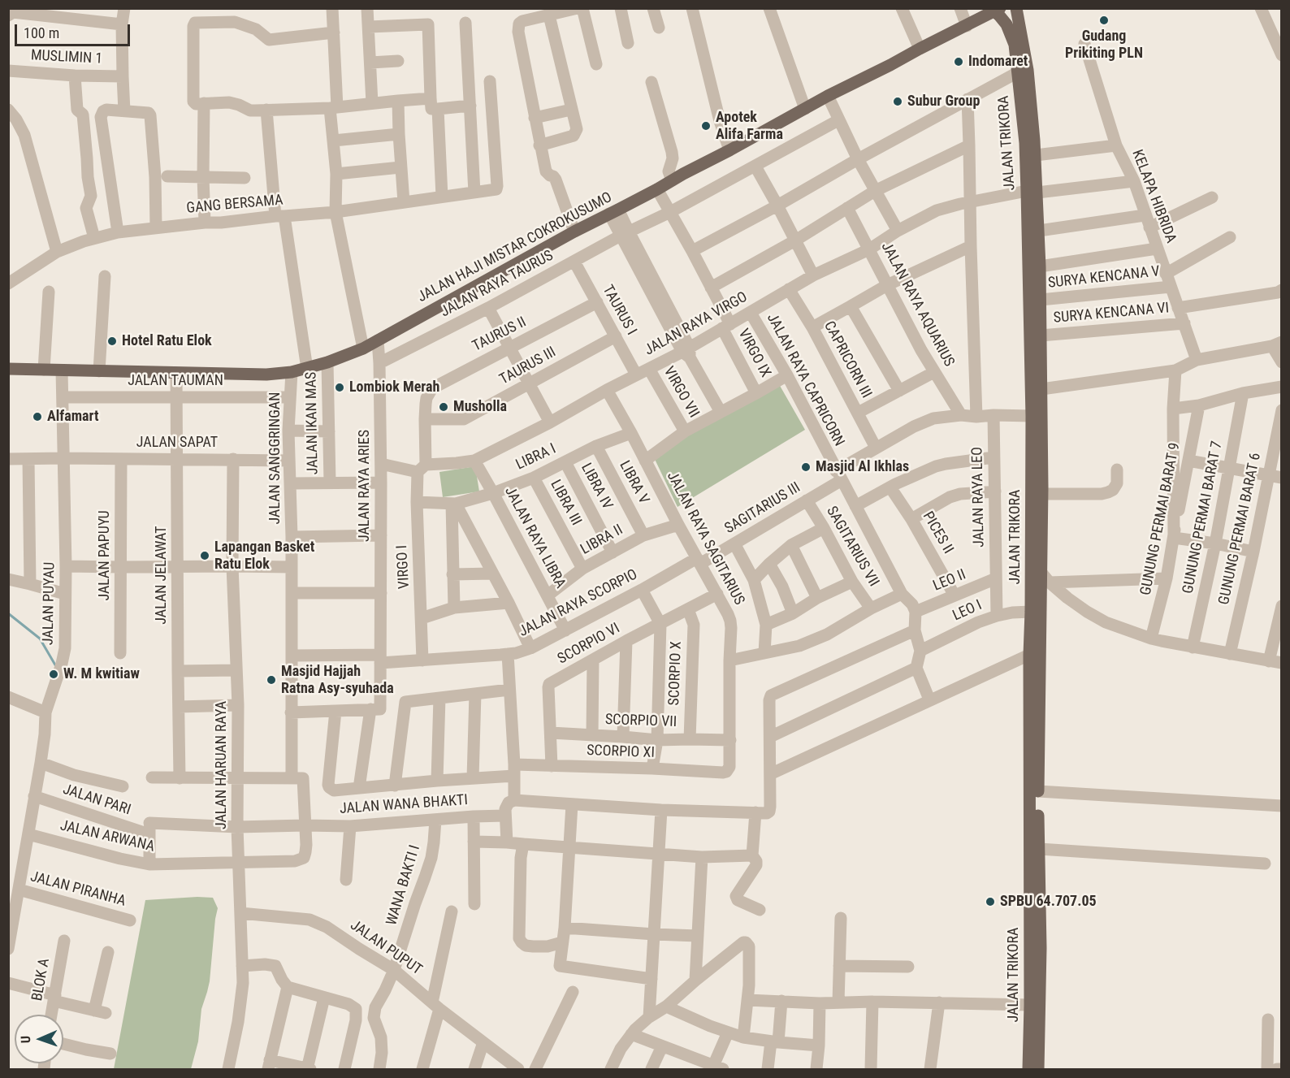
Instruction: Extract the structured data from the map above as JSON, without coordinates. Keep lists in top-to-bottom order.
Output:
{
  "streets": {
    "main road": ["JALAN TRIKORA", "JALAN HAJI MISTAR COKROKUSUMO"],
    "street": [
      "MUSLIMIN 1",
      "KELAPA HIBRIDA",
      "GANG BERSAMA",
      "SURYA KENCANA V",
      "JALAN RAYA TAURUS",
      "JALAN RAYA AQUARIUS",
      "TAURUS I",
      "SURYA KENCANA VI",
      "JALAN RAYA VIRGO",
      "TAURUS II",
      "VIRGO IX",
      "CAPRICORN III",
      "TAURUS III",
      "JALAN RAYA CAPRICORN",
      "JALAN TAUMAN",
      "VIRGO VII",
      "JALAN IKAN MAS",
      "JALAN SAPAT",
      "LIBRA I",
      "JALAN SANGGRINGAN",
      "LIBRA V",
      "JALAN RAYA ARIES",
      "LIBRA IV",
      "JALAN RAYA LEO",
      "LIBRA III",
      "SAGITARIUS III",
      "GUNUNG PERMAI BARAT 7",
      "GUNUNG PERMAI BARAT 9",
      "GUNUNG PERMAI BARAT 6",
      "PICES II",
      "JALAN RAYA LIBRA",
      "JALAN RAYA SAGITARIUS",
      "LIBRA II",
      "SAGITARIUS VII",
      "JALAN PAPUYU",
      "VIRGO I",
      "JALAN JELAWAT",
      "LEO II",
      "JALAN PUYAU",
      "JALAN RAYA SCORPIO",
      "LEO I",
      "SCORPIO VI",
      "SCORPIO X",
      "SCORPIO VII",
      "SCORPIO XI",
      "JALAN HARUAN RAYA",
      "JALAN PARI",
      "JALAN WANA BHAKTI",
      "JALAN ARWANA",
      "WANA BAKTI I",
      "JALAN PIRANHA",
      "JALAN PUPUT",
      "BLOK A"
    ]
  },
  "crossings": [
    ["JALAN TRIKORA", "JALAN HAJI MISTAR COKROKUSUMO"],
    ["JALAN TRIKORA", "SURYA KENCANA V"],
    ["JALAN TRIKORA", "SURYA KENCANA VI"],
    ["JALAN TRIKORA", "JALAN RAYA VIRGO"],
    ["JALAN TRIKORA", "SAGITARIUS III"],
    ["JALAN TRIKORA", "LEO I"],
    ["KELAPA HIBRIDA", "SURYA KENCANA V"],
    ["KELAPA HIBRIDA", "SURYA KENCANA VI"],
    ["KELAPA HIBRIDA", "JALAN RAYA VIRGO"],
    ["JALAN HAJI MISTAR COKROKUSUMO", "VIRGO IX"],
    ["JALAN HAJI MISTAR COKROKUSUMO", "JALAN IKAN MAS"],
    ["JALAN HAJI MISTAR COKROKUSUMO", "JALAN SANGGRINGAN"],
    ["JALAN HAJI MISTAR COKROKUSUMO", "JALAN RAYA ARIES"],
    ["JALAN HAJI MISTAR COKROKUSUMO", "JALAN JELAWAT"],
    ["JALAN HAJI MISTAR COKROKUSUMO", "JALAN PUYAU"],
    ["JALAN RAYA TAURUS", "TAURUS I"],
    ["JALAN RAYA TAURUS", "VIRGO IX"],
    ["JALAN RAYA TAURUS", "JALAN RAYA ARIES"],
    ["JALAN RAYA AQUARIUS", "JALAN RAYA VIRGO"],
    ["JALAN RAYA AQUARIUS", "SAGITARIUS III"],
    ["TAURUS I", "JALAN RAYA VIRGO"],
    ["TAURUS I", "TAURUS II"],
    ["TAURUS I", "TAURUS III"],
    ["JALAN RAYA VIRGO", "VIRGO IX"],
    ["JALAN RAYA VIRGO", "CAPRICORN III"],
    ["JALAN RAYA VIRGO", "JALAN RAYA CAPRICORN"],
    ["JALAN RAYA VIRGO", "VIRGO VII"],
    ["JALAN RAYA VIRGO", "JALAN RAYA ARIES"],
    ["JALAN RAYA VIRGO", "JALAN RAYA LIBRA"],
    ["JALAN RAYA VIRGO", "JALAN RAYA SAGITARIUS"],
    ["JALAN RAYA VIRGO", "VIRGO I"],
    ["TAURUS II", "VIRGO I"],
    ["CAPRICORN III", "SAGITARIUS III"],
    ["TAURUS III", "VIRGO I"],
    ["JALAN RAYA CAPRICORN", "SAGITARIUS III"],
    ["JALAN RAYA CAPRICORN", "LEO II"],
    ["JALAN TAUMAN", "JALAN SANGGRINGAN"],
    ["JALAN TAUMAN", "JALAN JELAWAT"],
    ["JALAN TAUMAN", "JALAN PUYAU"],
    ["JALAN SAPAT", "JALAN SANGGRINGAN"],
    ["JALAN SAPAT", "JALAN PAPUYU"],
    ["JALAN SAPAT", "JALAN JELAWAT"],
    ["JALAN SAPAT", "JALAN PUYAU"],
    ["JALAN SAPAT", "JALAN HARUAN RAYA"],
    ["LIBRA I", "LIBRA V"],
    ["LIBRA I", "LIBRA IV"],
    ["LIBRA I", "LIBRA III"],
    ["LIBRA I", "JALAN RAYA LIBRA"],
    ["LIBRA I", "JALAN RAYA SAGITARIUS"],
    ["LIBRA I", "VIRGO I"],
    ["JALAN SANGGRINGAN", "JALAN RAYA SCORPIO"],
    ["LIBRA V", "LIBRA II"],
    ["JALAN RAYA ARIES", "JALAN RAYA SCORPIO"],
    ["LIBRA IV", "LIBRA II"],
    ["JALAN RAYA LEO", "SAGITARIUS III"],
    ["JALAN RAYA LEO", "LEO II"],
    ["JALAN RAYA LEO", "LEO I"],
    ["LIBRA III", "LIBRA II"],
    ["SAGITARIUS III", "JALAN RAYA SAGITARIUS"],
    ["SAGITARIUS III", "SAGITARIUS VII"],
    ["SAGITARIUS III", "JALAN RAYA SCORPIO"],
    ["PICES II", "LEO II"],
    ["JALAN RAYA LIBRA", "LIBRA II"],
    ["JALAN RAYA LIBRA", "JALAN RAYA SCORPIO"],
    ["JALAN RAYA SAGITARIUS", "LIBRA II"],
    ["JALAN RAYA SAGITARIUS", "JALAN RAYA SCORPIO"],
    ["JALAN RAYA SAGITARIUS", "SCORPIO VI"],
    ["JALAN RAYA SAGITARIUS", "SCORPIO VII"],
    ["JALAN RAYA SAGITARIUS", "SCORPIO XI"],
    ["VIRGO I", "JALAN RAYA SCORPIO"],
    ["JALAN PUYAU", "JALAN PARI"],
    ["JALAN PUYAU", "JALAN ARWANA"],
    ["JALAN PUYAU", "JALAN PIRANHA"],
    ["SCORPIO VI", "SCORPIO X"],
    ["SCORPIO VI", "SCORPIO VII"],
    ["SCORPIO VI", "SCORPIO XI"],
    ["SCORPIO X", "SCORPIO VII"],
    ["JALAN HARUAN RAYA", "JALAN PARI"],
    ["JALAN HARUAN RAYA", "JALAN WANA BHAKTI"],
    ["JALAN HARUAN RAYA", "JALAN ARWANA"],
    ["JALAN HARUAN RAYA", "JALAN PUPUT"],
    ["JALAN PARI", "JALAN WANA BHAKTI"],
    ["JALAN WANA BHAKTI", "JALAN ARWANA"],
    ["JALAN WANA BHAKTI", "WANA BAKTI I"],
    ["WANA BAKTI I", "JALAN PUPUT"]
  ],
  "places": [
    "Gudang Prikiting PLN",
    "Indomaret",
    "Subur Group",
    "Apotek Alifa Farma",
    "Hotel Ratu Elok",
    "Lombiok Merah",
    "Musholla",
    "Alfamart",
    "Masjid Al Ikhlas",
    "Lapangan Basket Ratu Elok",
    "W. M kwitiaw",
    "Masjid Hajjah Ratna Asy-syuhada",
    "SPBU 64.707.05"
  ],
  "scale_bar": "100 m",
  "north": "left"
}
